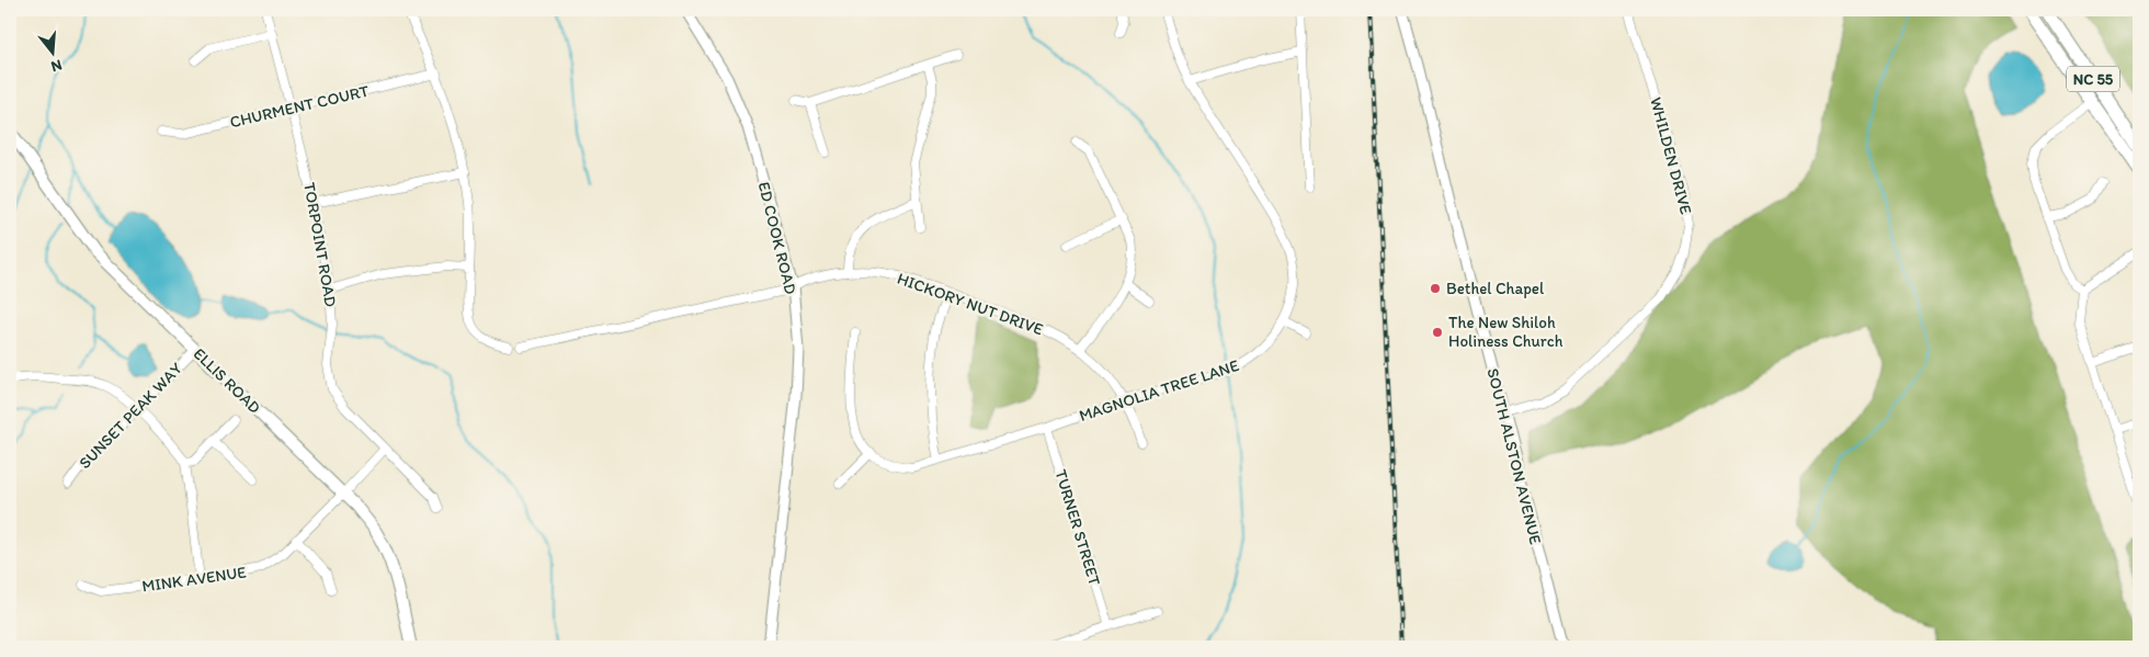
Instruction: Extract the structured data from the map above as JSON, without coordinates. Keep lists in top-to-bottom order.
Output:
{
  "streets": {
    "main road": ["NC 55", "ELLIS ROAD"],
    "street": [
      "CHURMENT COURT",
      "WHILDEN DRIVE",
      "ED COOK ROAD",
      "TORPOINT ROAD",
      "HICKORY NUT DRIVE",
      "MAGNOLIA TREE LANE",
      "SUNSET PEAK WAY",
      "SOUTH ALSTON AVENUE",
      "TURNER STREET",
      "MINK AVENUE"
    ]
  },
  "crossings": [
    ["CHURMENT COURT", "TORPOINT ROAD"],
    ["WHILDEN DRIVE", "SOUTH ALSTON AVENUE"],
    ["ED COOK ROAD", "HICKORY NUT DRIVE"],
    ["TORPOINT ROAD", "MINK AVENUE"],
    ["HICKORY NUT DRIVE", "MAGNOLIA TREE LANE"],
    ["ELLIS ROAD", "SUNSET PEAK WAY"],
    ["ELLIS ROAD", "MINK AVENUE"],
    ["MAGNOLIA TREE LANE", "TURNER STREET"]
  ],
  "places": ["Bethel Chapel", "The New Shiloh Holiness Church"],
  "north": "bottom"
}
